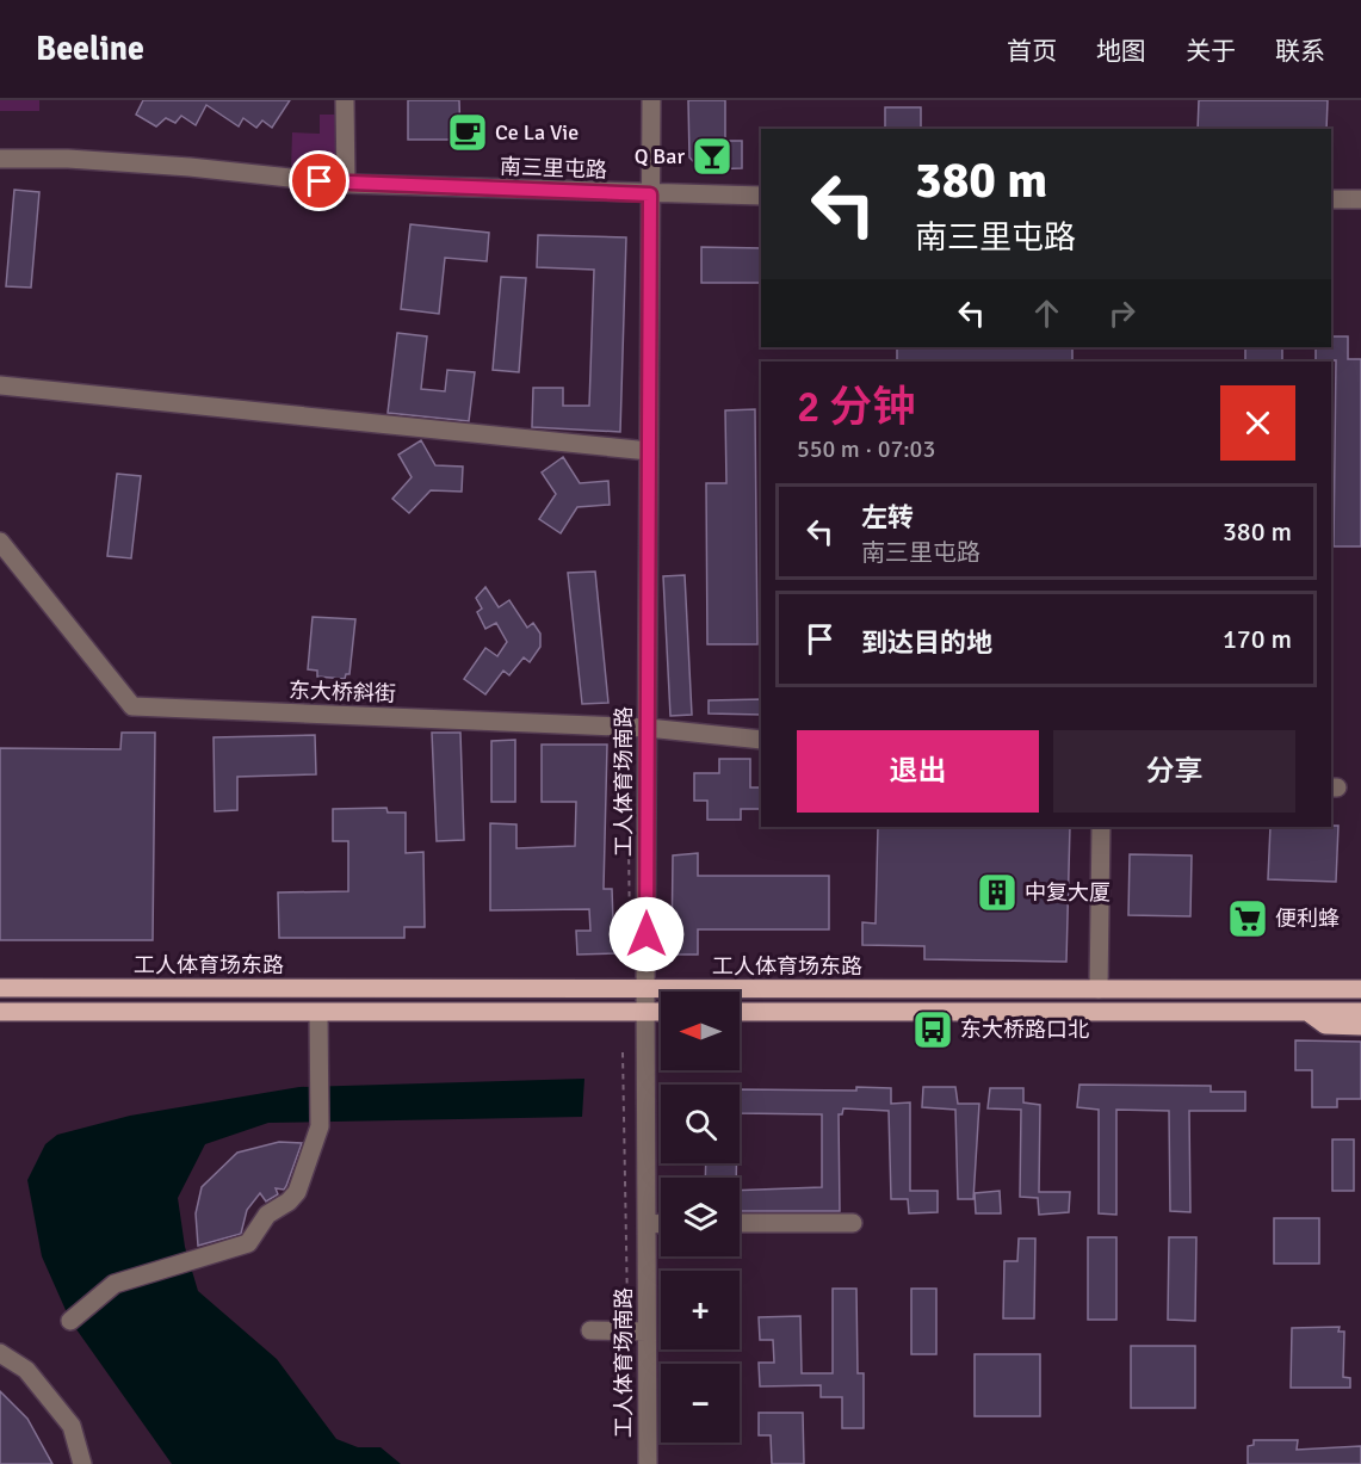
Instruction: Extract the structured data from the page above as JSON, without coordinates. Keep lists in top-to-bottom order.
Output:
{
  "streets": {
    "main road": ["工人体育场东路"],
    "street": ["南三里屯路", "东大桥斜街", "工人体育场南路"]
  },
  "crossings": [
    ["南三里屯路", "工人体育场南路"],
    ["东大桥斜街", "工人体育场南路"],
    ["工人体育场南路", "工人体育场东路"]
  ],
  "places": {
    "cafe": ["Ce La Vie"],
    "bar": ["Q Bar"],
    "building": ["中复大厦"],
    "supermarket": ["便利蜂"],
    "bus stop": ["东大桥路口北"]
  },
  "north": "left",
  "page": {
    "header": "Beeline",
    "nav": [
      "首页",
      "地图",
      "关于",
      "联系"
    ],
    "turn": ["380 m", "南三里屯路"],
    "heading": ["2 分钟", "550 m · 07:03"],
    "list": [
      {
        "name": "左转",
        "note": "南三里屯路",
        "value": "380 m"
      },
      {
        "name": "到达目的地",
        "value": "170 m"
      }
    ],
    "buttons": ["退出", "分享"],
    "map_buttons": ["+", "−"]
  }
}
